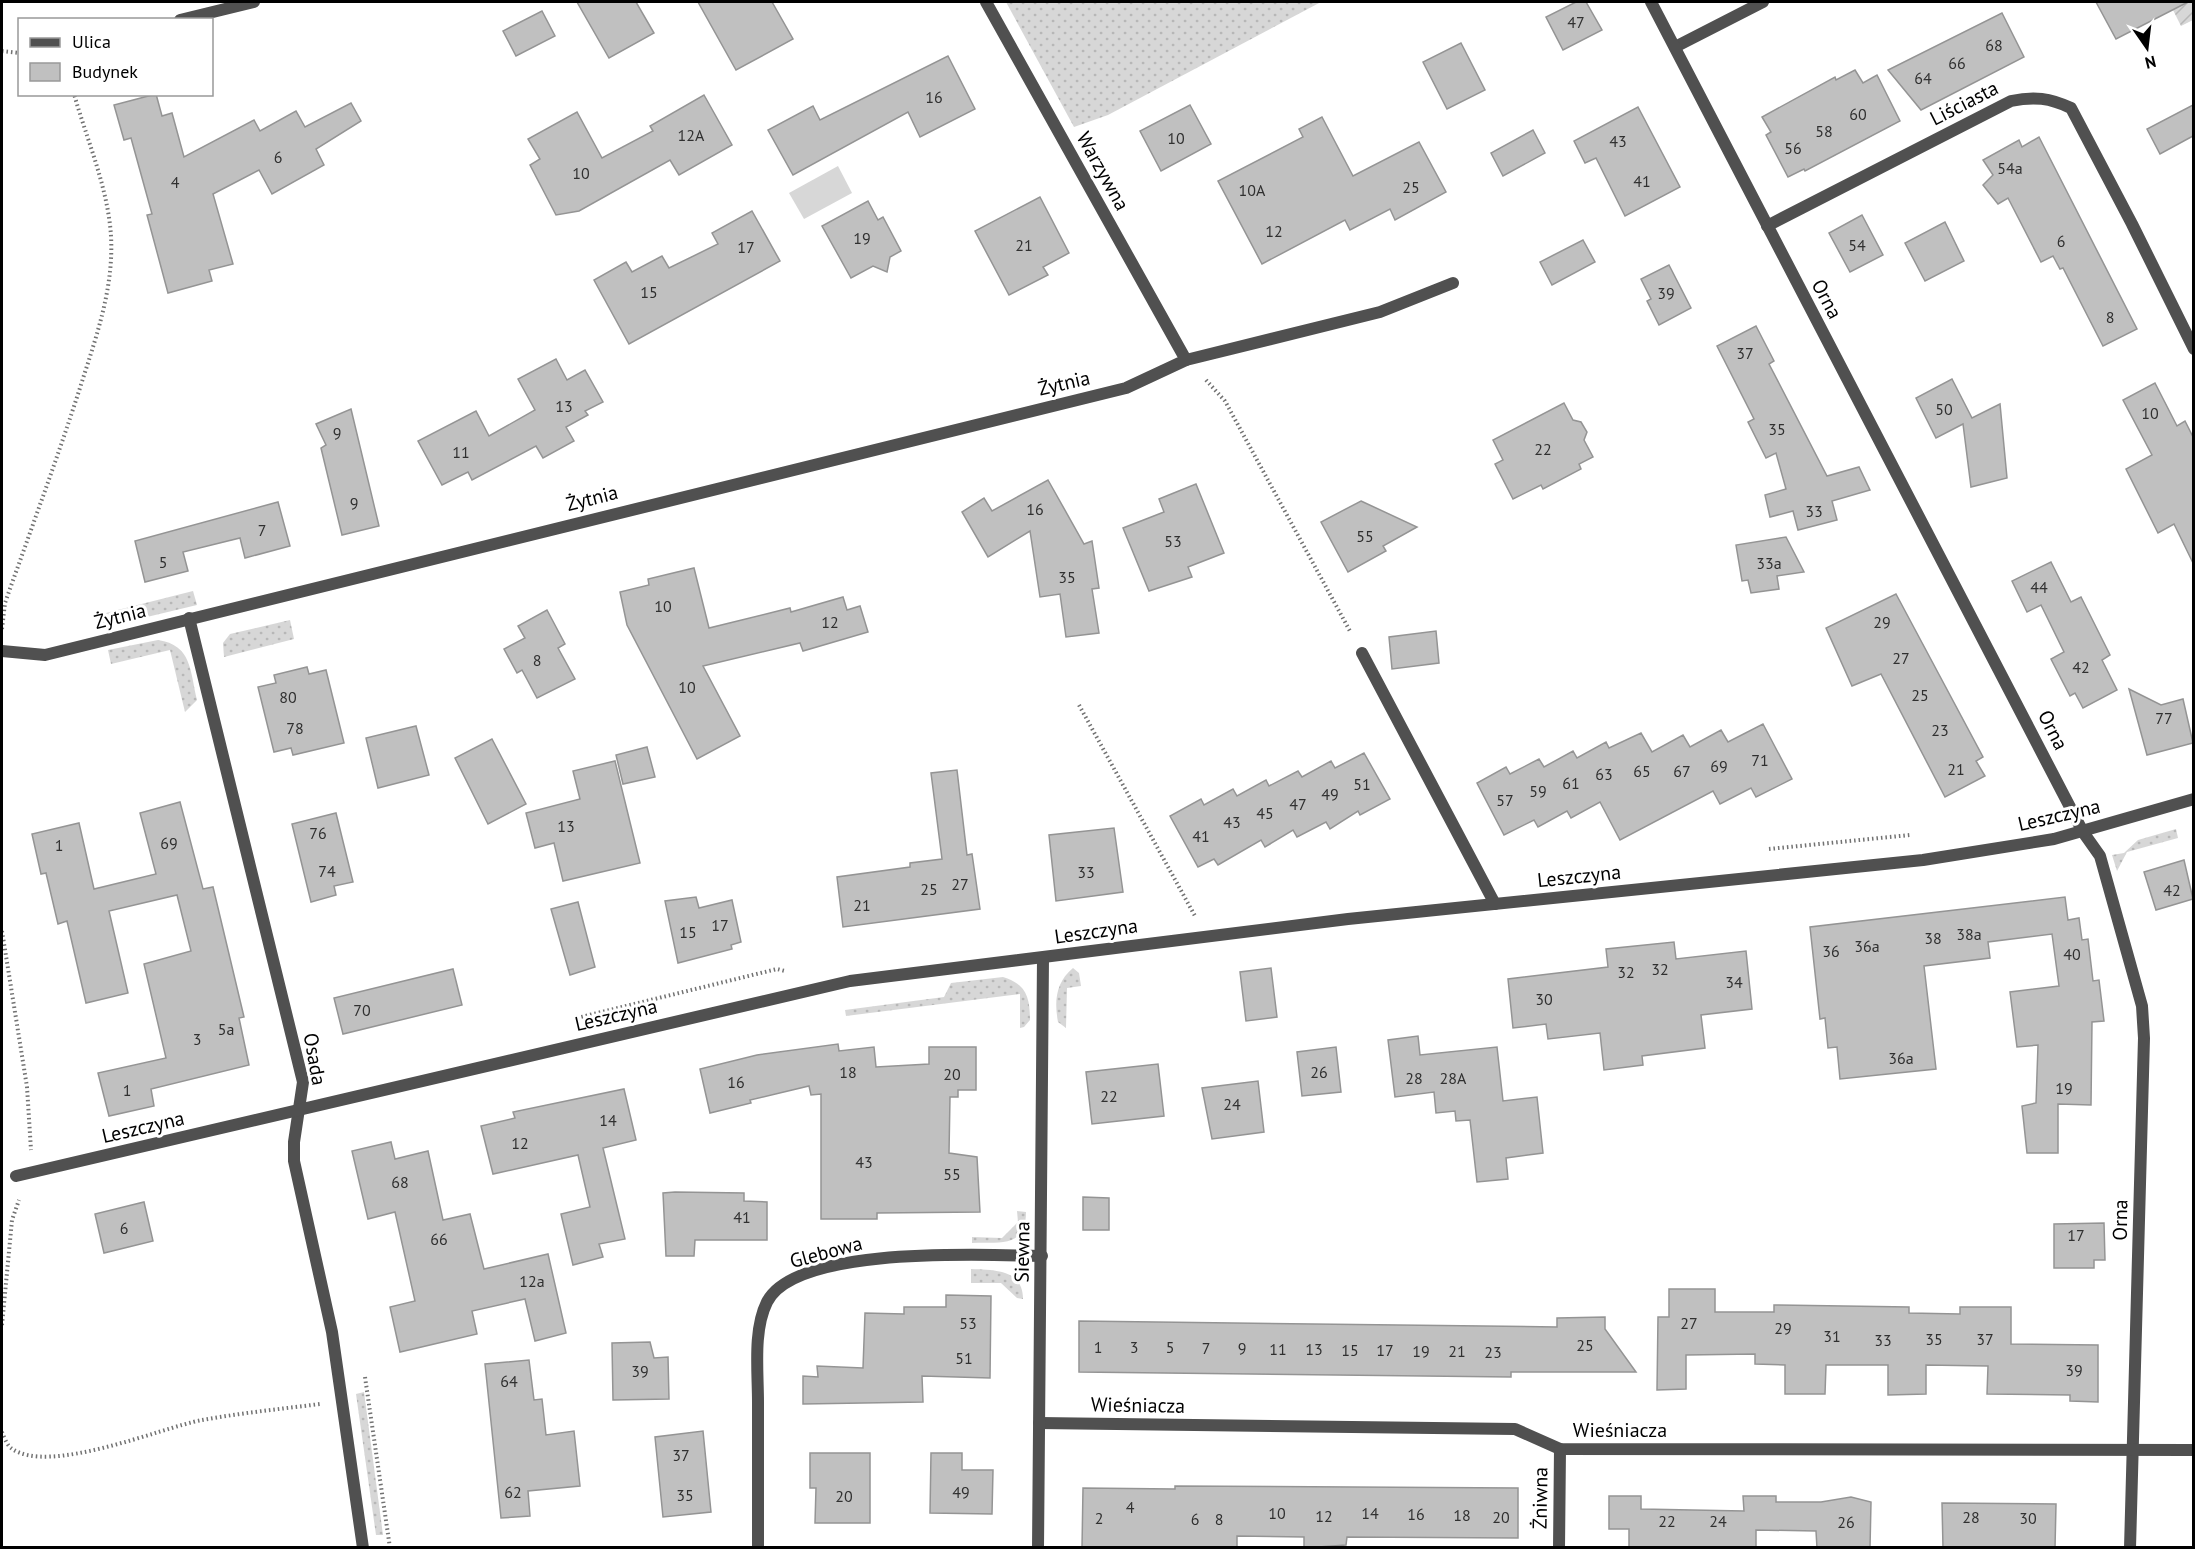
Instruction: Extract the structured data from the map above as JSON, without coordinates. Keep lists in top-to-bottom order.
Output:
{
  "streets": {
    "street": [
      "Liściasta",
      "Warzywna",
      "Orna",
      "Żytnia",
      "Leszczyna",
      "Osada",
      "Glebowa",
      "Siewna",
      "Wieśniacza",
      "Żniwna"
    ]
  },
  "crossings": [
    ["Liściasta", "Orna"],
    ["Warzywna", "Żytnia"],
    ["Orna", "Leszczyna"],
    ["Orna", "Wieśniacza"],
    ["Żytnia", "Osada"],
    ["Leszczyna", "Osada"],
    ["Leszczyna", "Siewna"],
    ["Glebowa", "Siewna"],
    ["Siewna", "Wieśniacza"],
    ["Wieśniacza", "Żniwna"]
  ],
  "house_numbers": [
    "47",
    "68",
    "66",
    "64",
    "16",
    "60",
    "58",
    "12A",
    "10",
    "43",
    "56",
    "6",
    "54a",
    "10",
    "41",
    "4",
    "25",
    "10A",
    "12",
    "19",
    "6",
    "21",
    "54",
    "17",
    "15",
    "39",
    "8",
    "37",
    "13",
    "50",
    "10",
    "35",
    "9",
    "22",
    "11",
    "9",
    "16",
    "33",
    "7",
    "55",
    "53",
    "5",
    "33a",
    "35",
    "44",
    "10",
    "12",
    "29",
    "27",
    "8",
    "42",
    "10",
    "25",
    "80",
    "77",
    "78",
    "23",
    "71",
    "69",
    "21",
    "65",
    "67",
    "63",
    "61",
    "51",
    "59",
    "49",
    "57",
    "47",
    "45",
    "43",
    "13",
    "76",
    "41",
    "69",
    "1",
    "74",
    "33",
    "27",
    "25",
    "42",
    "21",
    "17",
    "15",
    "38a",
    "38",
    "36a",
    "36",
    "40",
    "32",
    "32",
    "34",
    "30",
    "70",
    "5a",
    "3",
    "36a",
    "18",
    "26",
    "20",
    "28",
    "28A",
    "16",
    "19",
    "1",
    "22",
    "24",
    "14",
    "12",
    "43",
    "55",
    "68",
    "41",
    "6",
    "17",
    "66",
    "12a",
    "53",
    "27",
    "29",
    "31",
    "35",
    "37",
    "33",
    "25",
    "1",
    "3",
    "5",
    "7",
    "9",
    "11",
    "13",
    "15",
    "17",
    "19",
    "21",
    "23",
    "51",
    "39",
    "39",
    "64",
    "37",
    "62",
    "49",
    "35",
    "20",
    "4",
    "10",
    "14",
    "16",
    "18",
    "12",
    "20",
    "28",
    "2",
    "30",
    "6",
    "8",
    "22",
    "24",
    "26"
  ],
  "legend": ["Ulica", "Budynek"],
  "north": "bottom"
}
